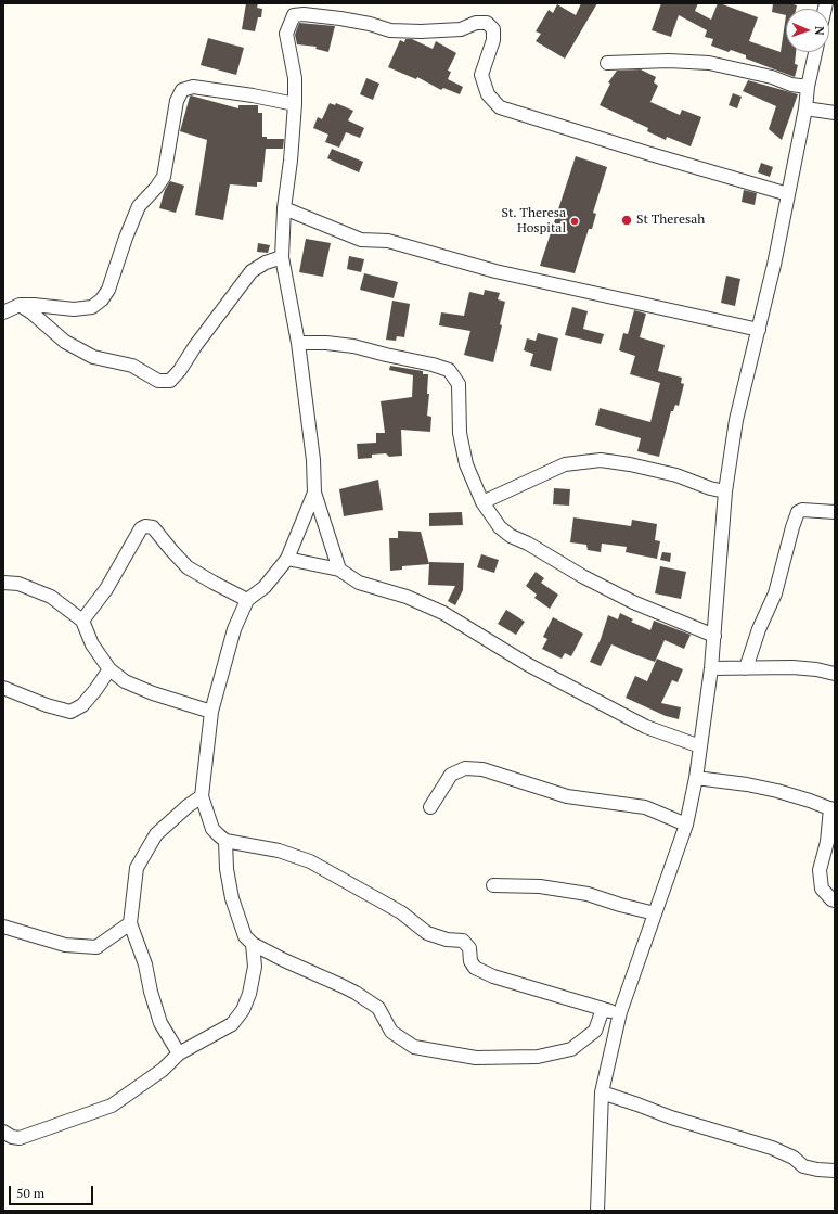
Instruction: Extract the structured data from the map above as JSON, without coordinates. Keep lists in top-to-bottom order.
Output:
{
  "places": ["St Theresah", "St. Theresa Hospital"],
  "scale_bar": "50 m",
  "north": "right"
}
